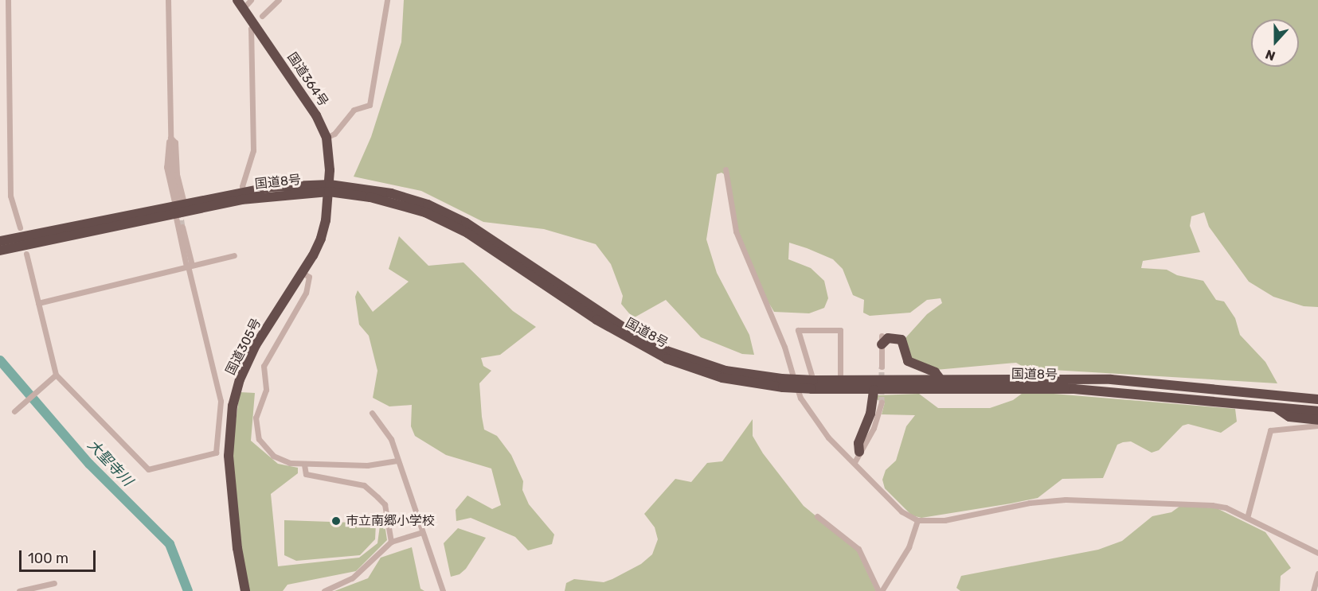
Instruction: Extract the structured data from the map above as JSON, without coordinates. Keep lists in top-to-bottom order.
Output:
{
  "streets": {
    "highway": ["国道364号", "国道8号", "国道305号"]
  },
  "crossings": [
    ["国道364号", "国道8号"],
    ["国道364号", "国道305号"],
    ["国道8号", "国道305号"]
  ],
  "water": ["大聖寺川"],
  "places": ["市立南郷小学校"],
  "scale_bar": "100 m",
  "north": "bottom"
}
